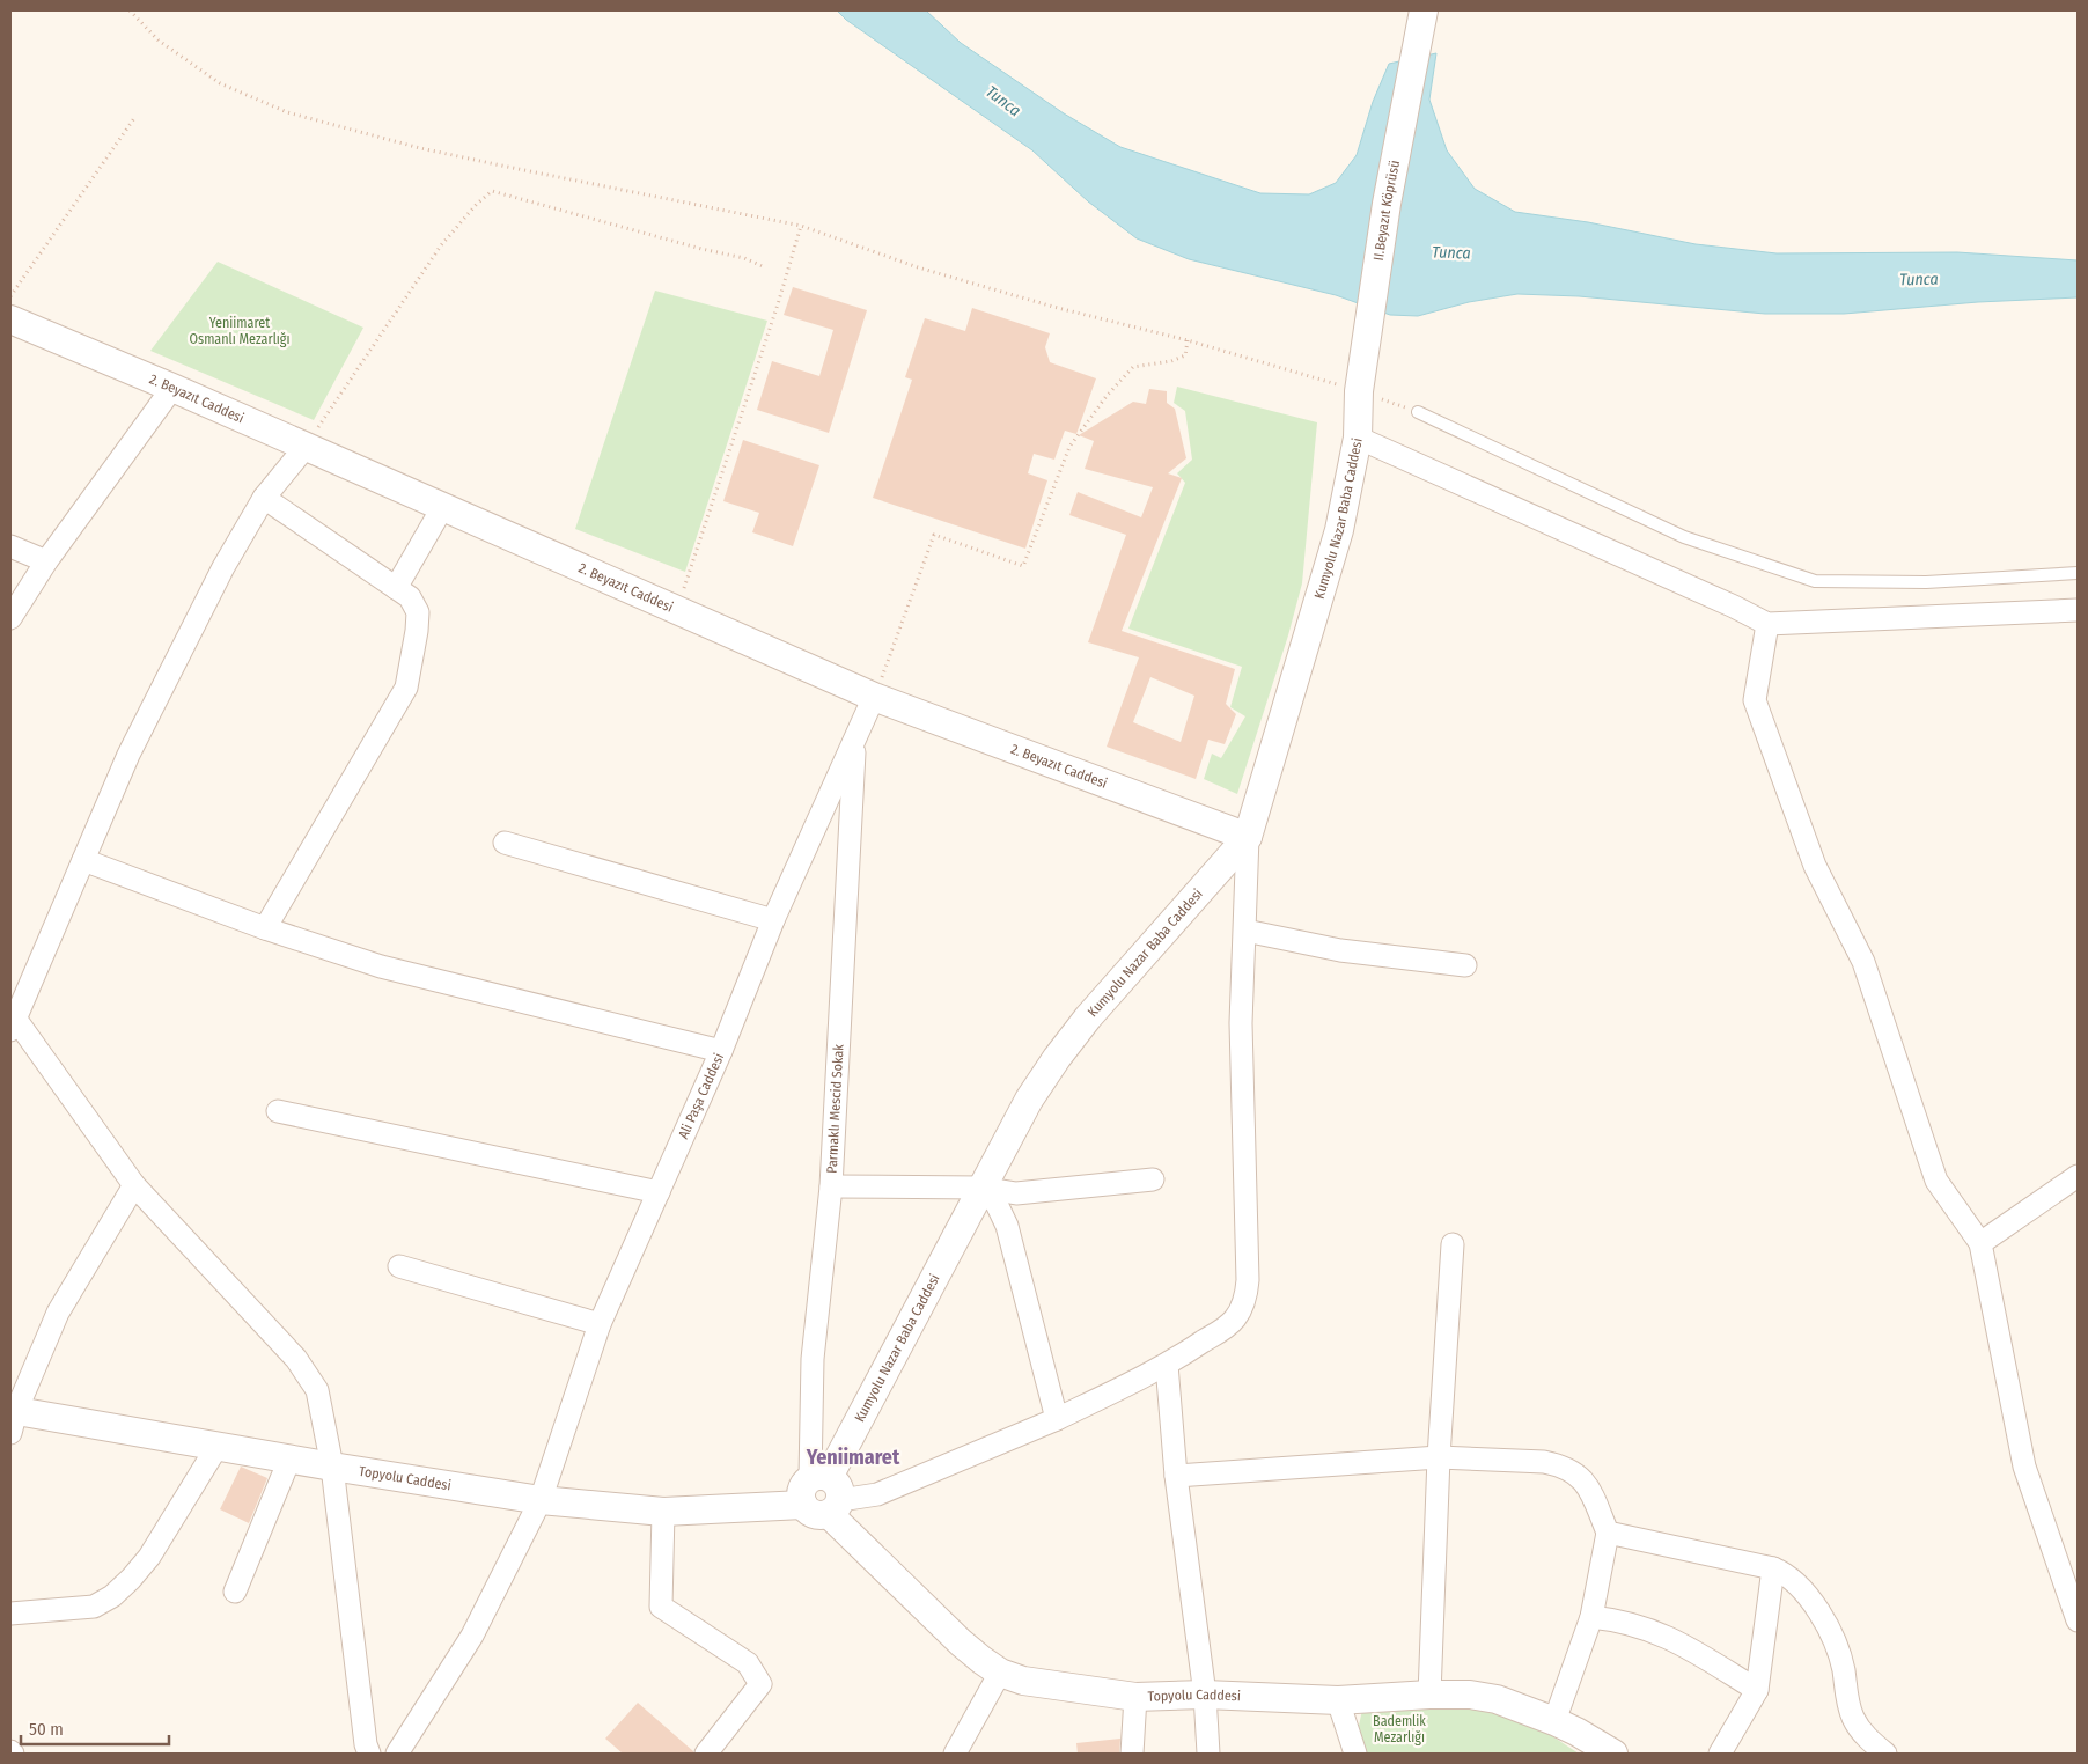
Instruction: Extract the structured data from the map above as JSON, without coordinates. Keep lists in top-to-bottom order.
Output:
{
  "streets": {
    "street": [
      "II.Beyazıt Köprüsü",
      "2. Beyazıt Caddesi",
      "Kumyolu Nazar Baba Caddesi",
      "Ali Paşa Caddesi",
      "Parmaklı Mescid Sokak",
      "Topyolu Caddesi"
    ]
  },
  "crossings": [
    ["II.Beyazıt Köprüsü", "Kumyolu Nazar Baba Caddesi"],
    ["2. Beyazıt Caddesi", "Kumyolu Nazar Baba Caddesi"],
    ["2. Beyazıt Caddesi", "Ali Paşa Caddesi"],
    ["Kumyolu Nazar Baba Caddesi", "Parmaklı Mescid Sokak"],
    ["Kumyolu Nazar Baba Caddesi", "Topyolu Caddesi"],
    ["Ali Paşa Caddesi", "Parmaklı Mescid Sokak"],
    ["Ali Paşa Caddesi", "Topyolu Caddesi"],
    ["Parmaklı Mescid Sokak", "Topyolu Caddesi"]
  ],
  "districts": ["Yeniimaret"],
  "water": ["Tunca"],
  "parks": ["Yeniimaret Osmanlı Mezarlığı", "Bademlik Mezarlığı"],
  "scale_bar": "50 m"
}
